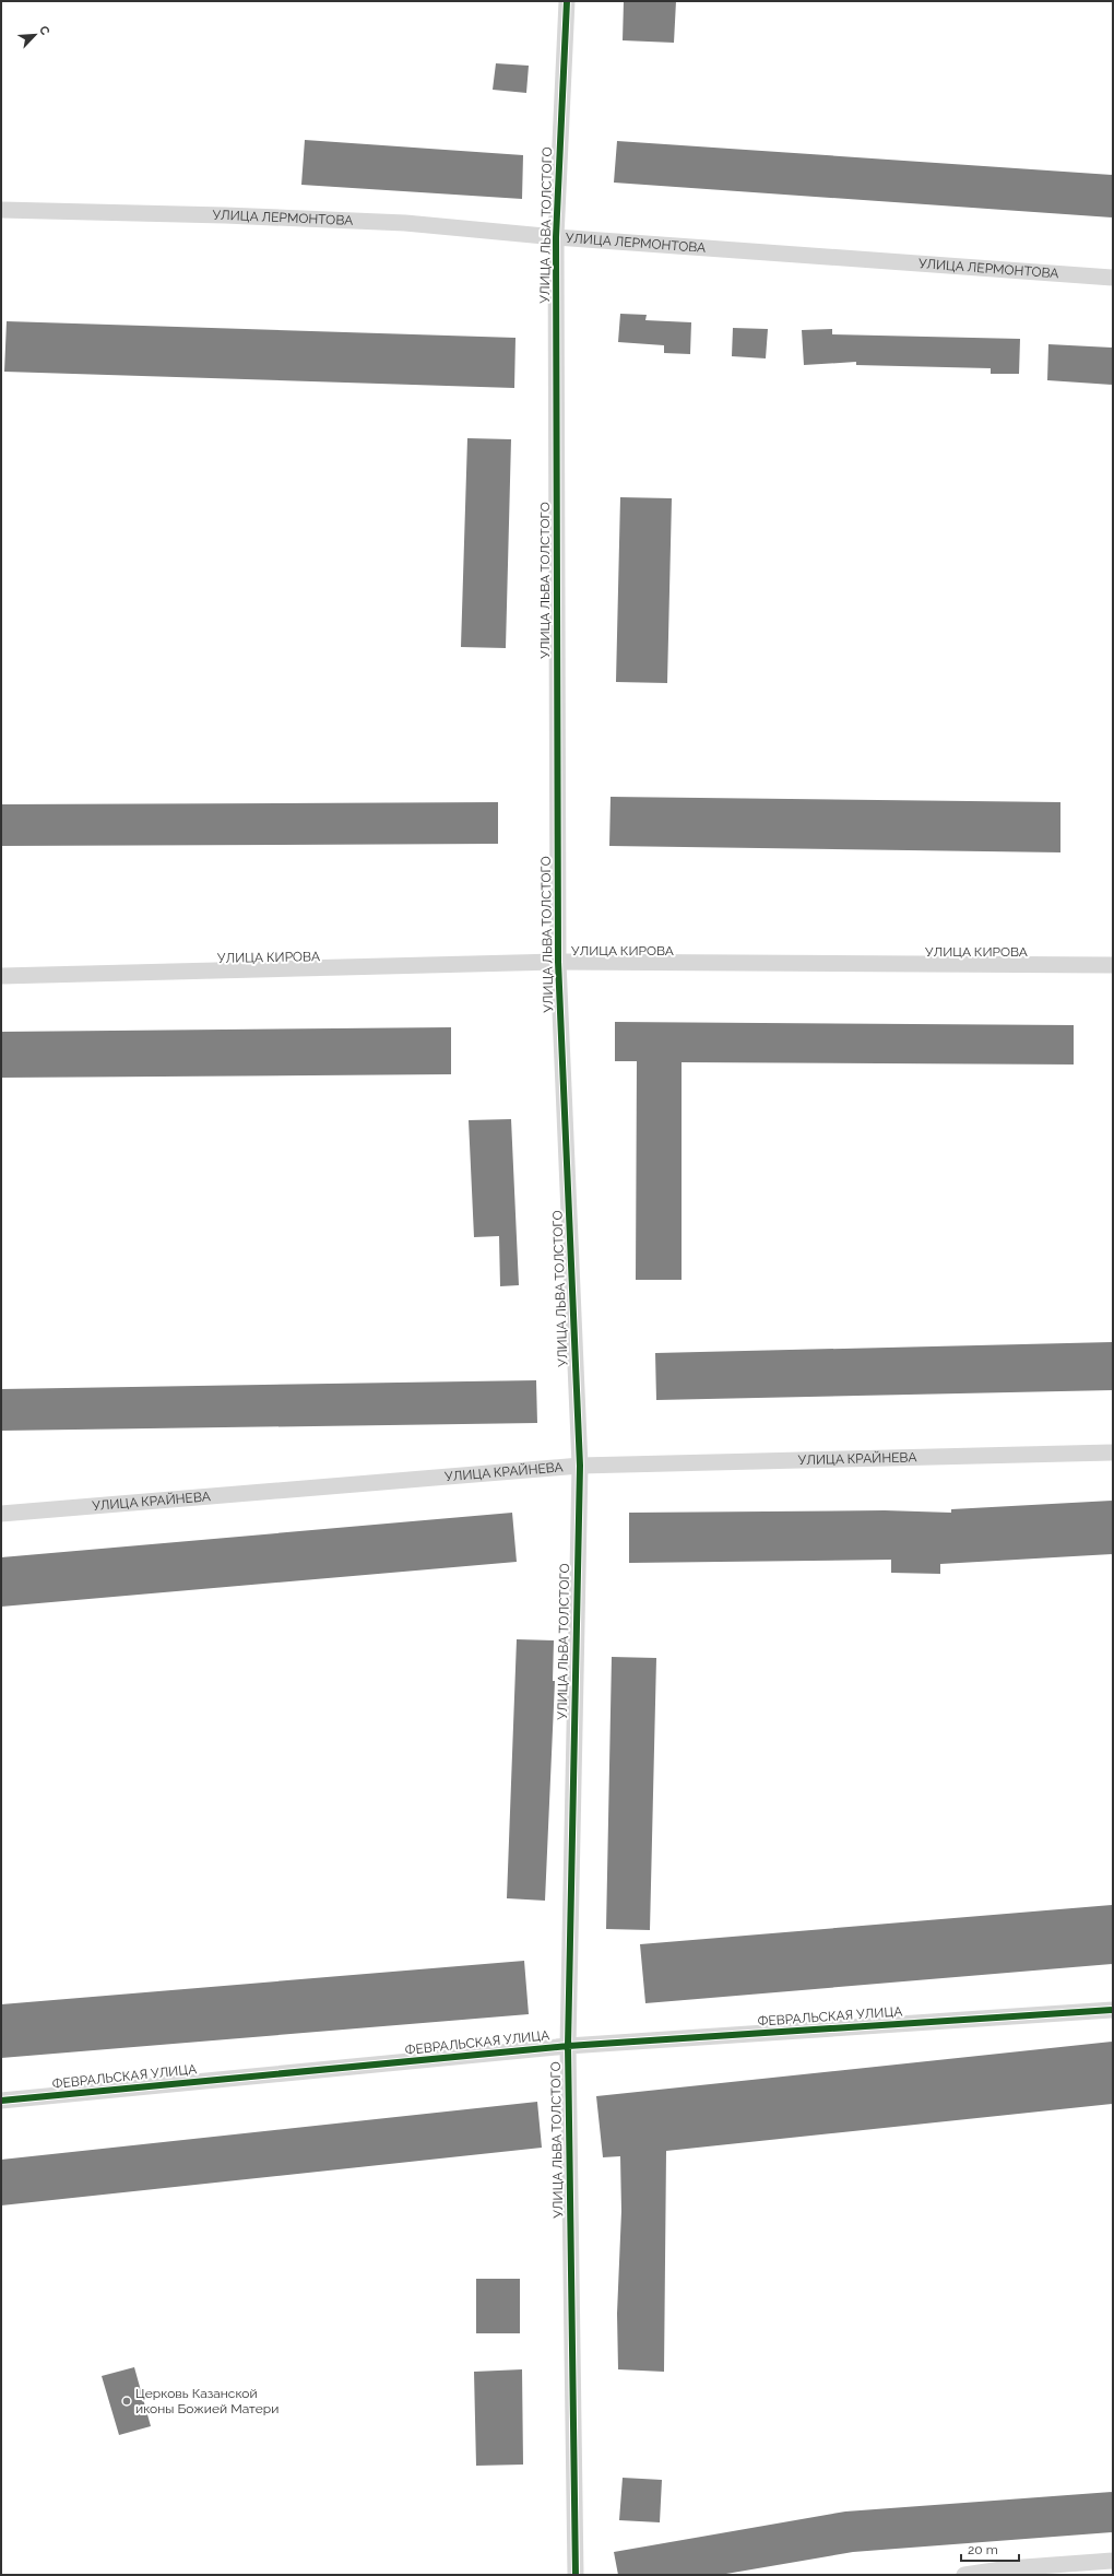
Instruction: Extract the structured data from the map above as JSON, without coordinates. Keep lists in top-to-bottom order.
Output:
{
  "streets": {
    "street": [
      "УЛИЦА ЛЕРМОНТОВА",
      "УЛИЦА ЛЬВА ТОЛСТОГО",
      "УЛИЦА КИРОВА",
      "УЛИЦА КРАЙНЕВА",
      "ФЕВРАЛЬСКАЯ УЛИЦА"
    ]
  },
  "crossings": [
    ["УЛИЦА ЛЕРМОНТОВА", "УЛИЦА ЛЬВА ТОЛСТОГО"],
    ["УЛИЦА ЛЬВА ТОЛСТОГО", "УЛИЦА КИРОВА"],
    ["УЛИЦА ЛЬВА ТОЛСТОГО", "УЛИЦА КРАЙНЕВА"],
    ["УЛИЦА ЛЬВА ТОЛСТОГО", "ФЕВРАЛЬСКАЯ УЛИЦА"]
  ],
  "places": ["Церковь Казанской иконы Божией Матери"],
  "scale_bar": "20 m",
  "north": "top right"
}
